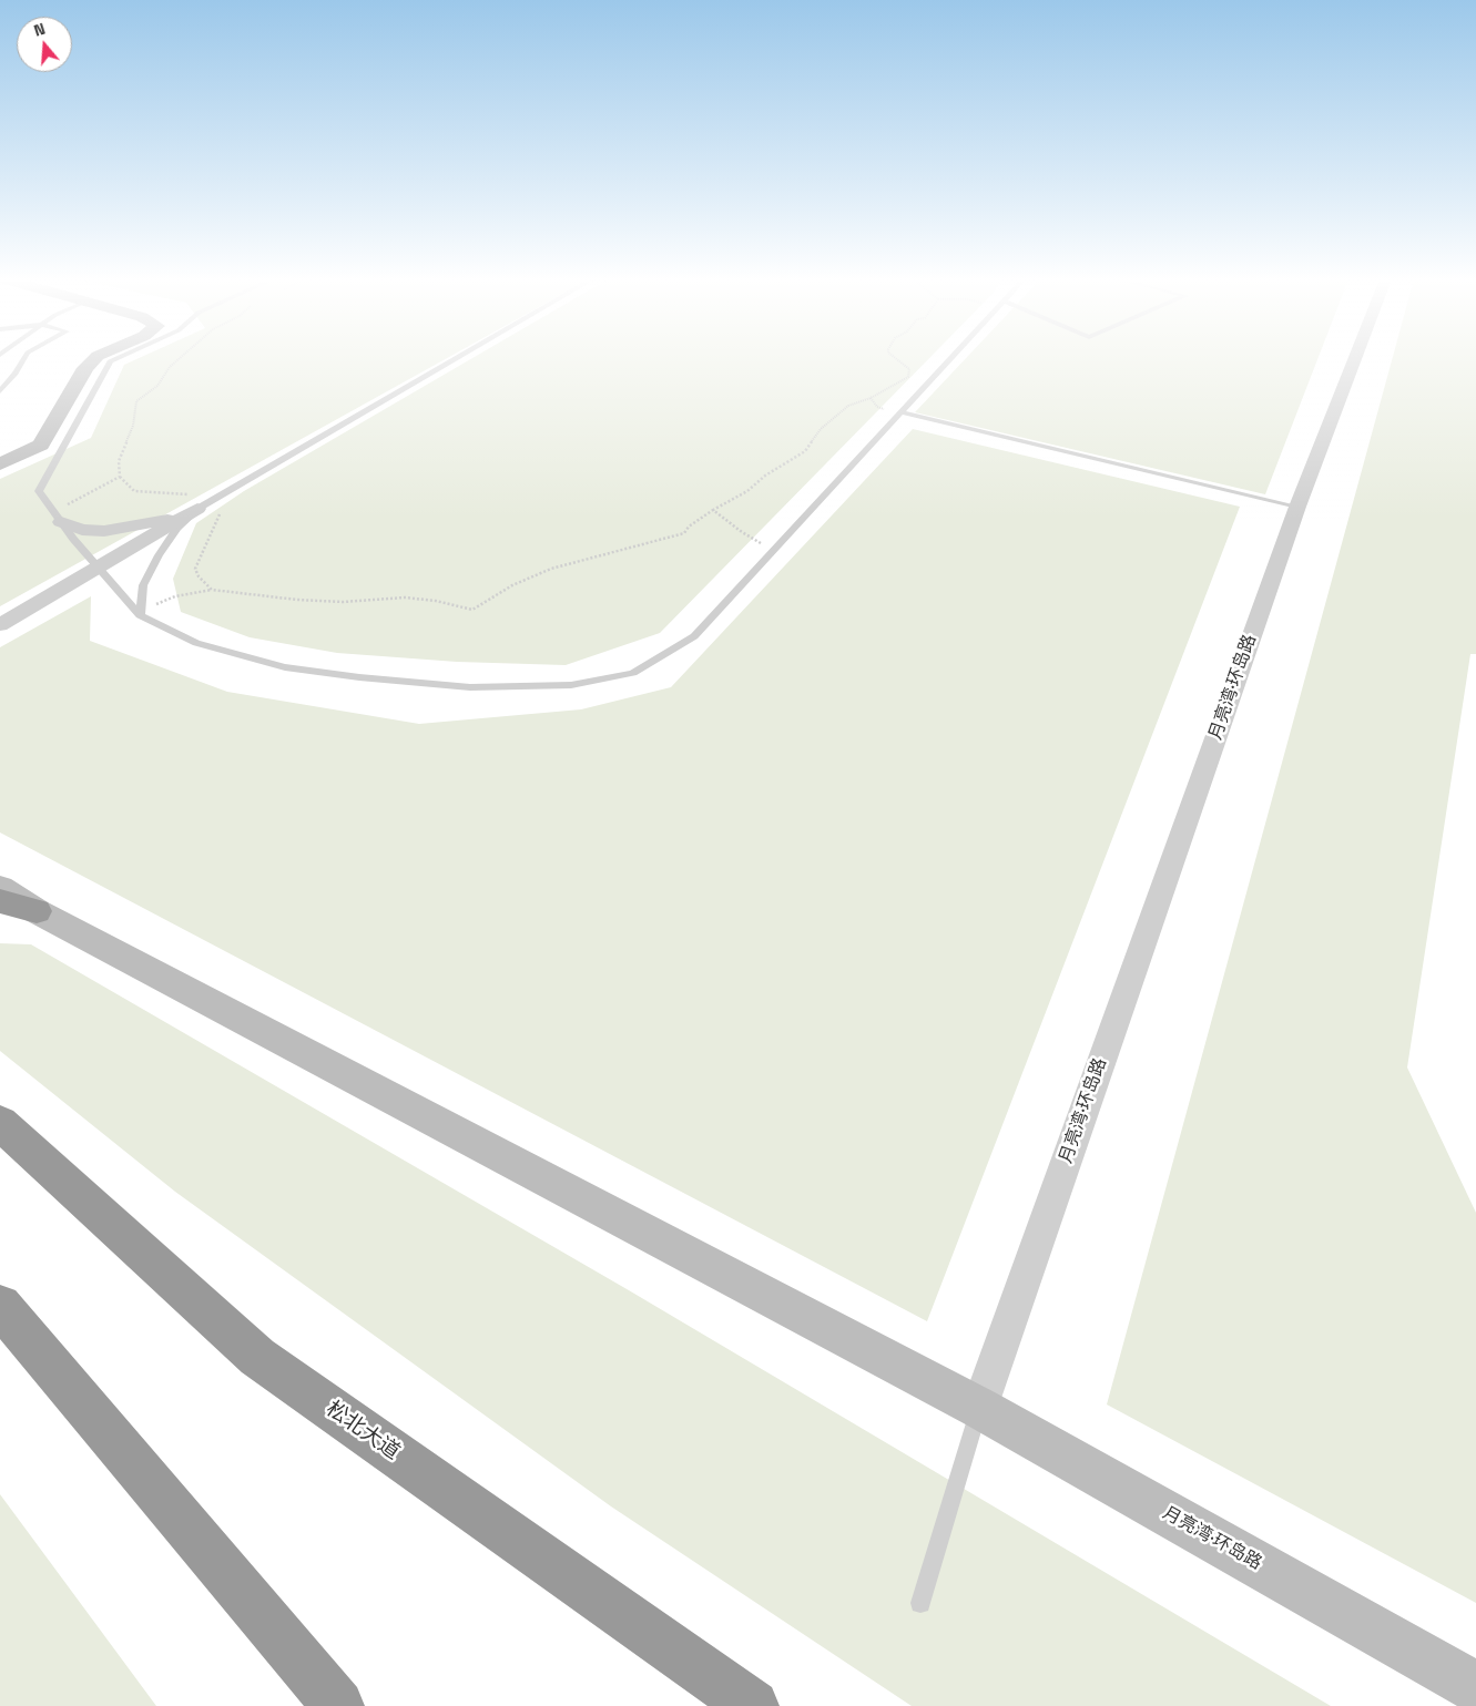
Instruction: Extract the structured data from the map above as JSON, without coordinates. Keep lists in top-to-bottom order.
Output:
{
  "streets": {
    "highway": ["松北大道"],
    "street": ["月亮湾·环岛路"]
  },
  "north": "top"
}
